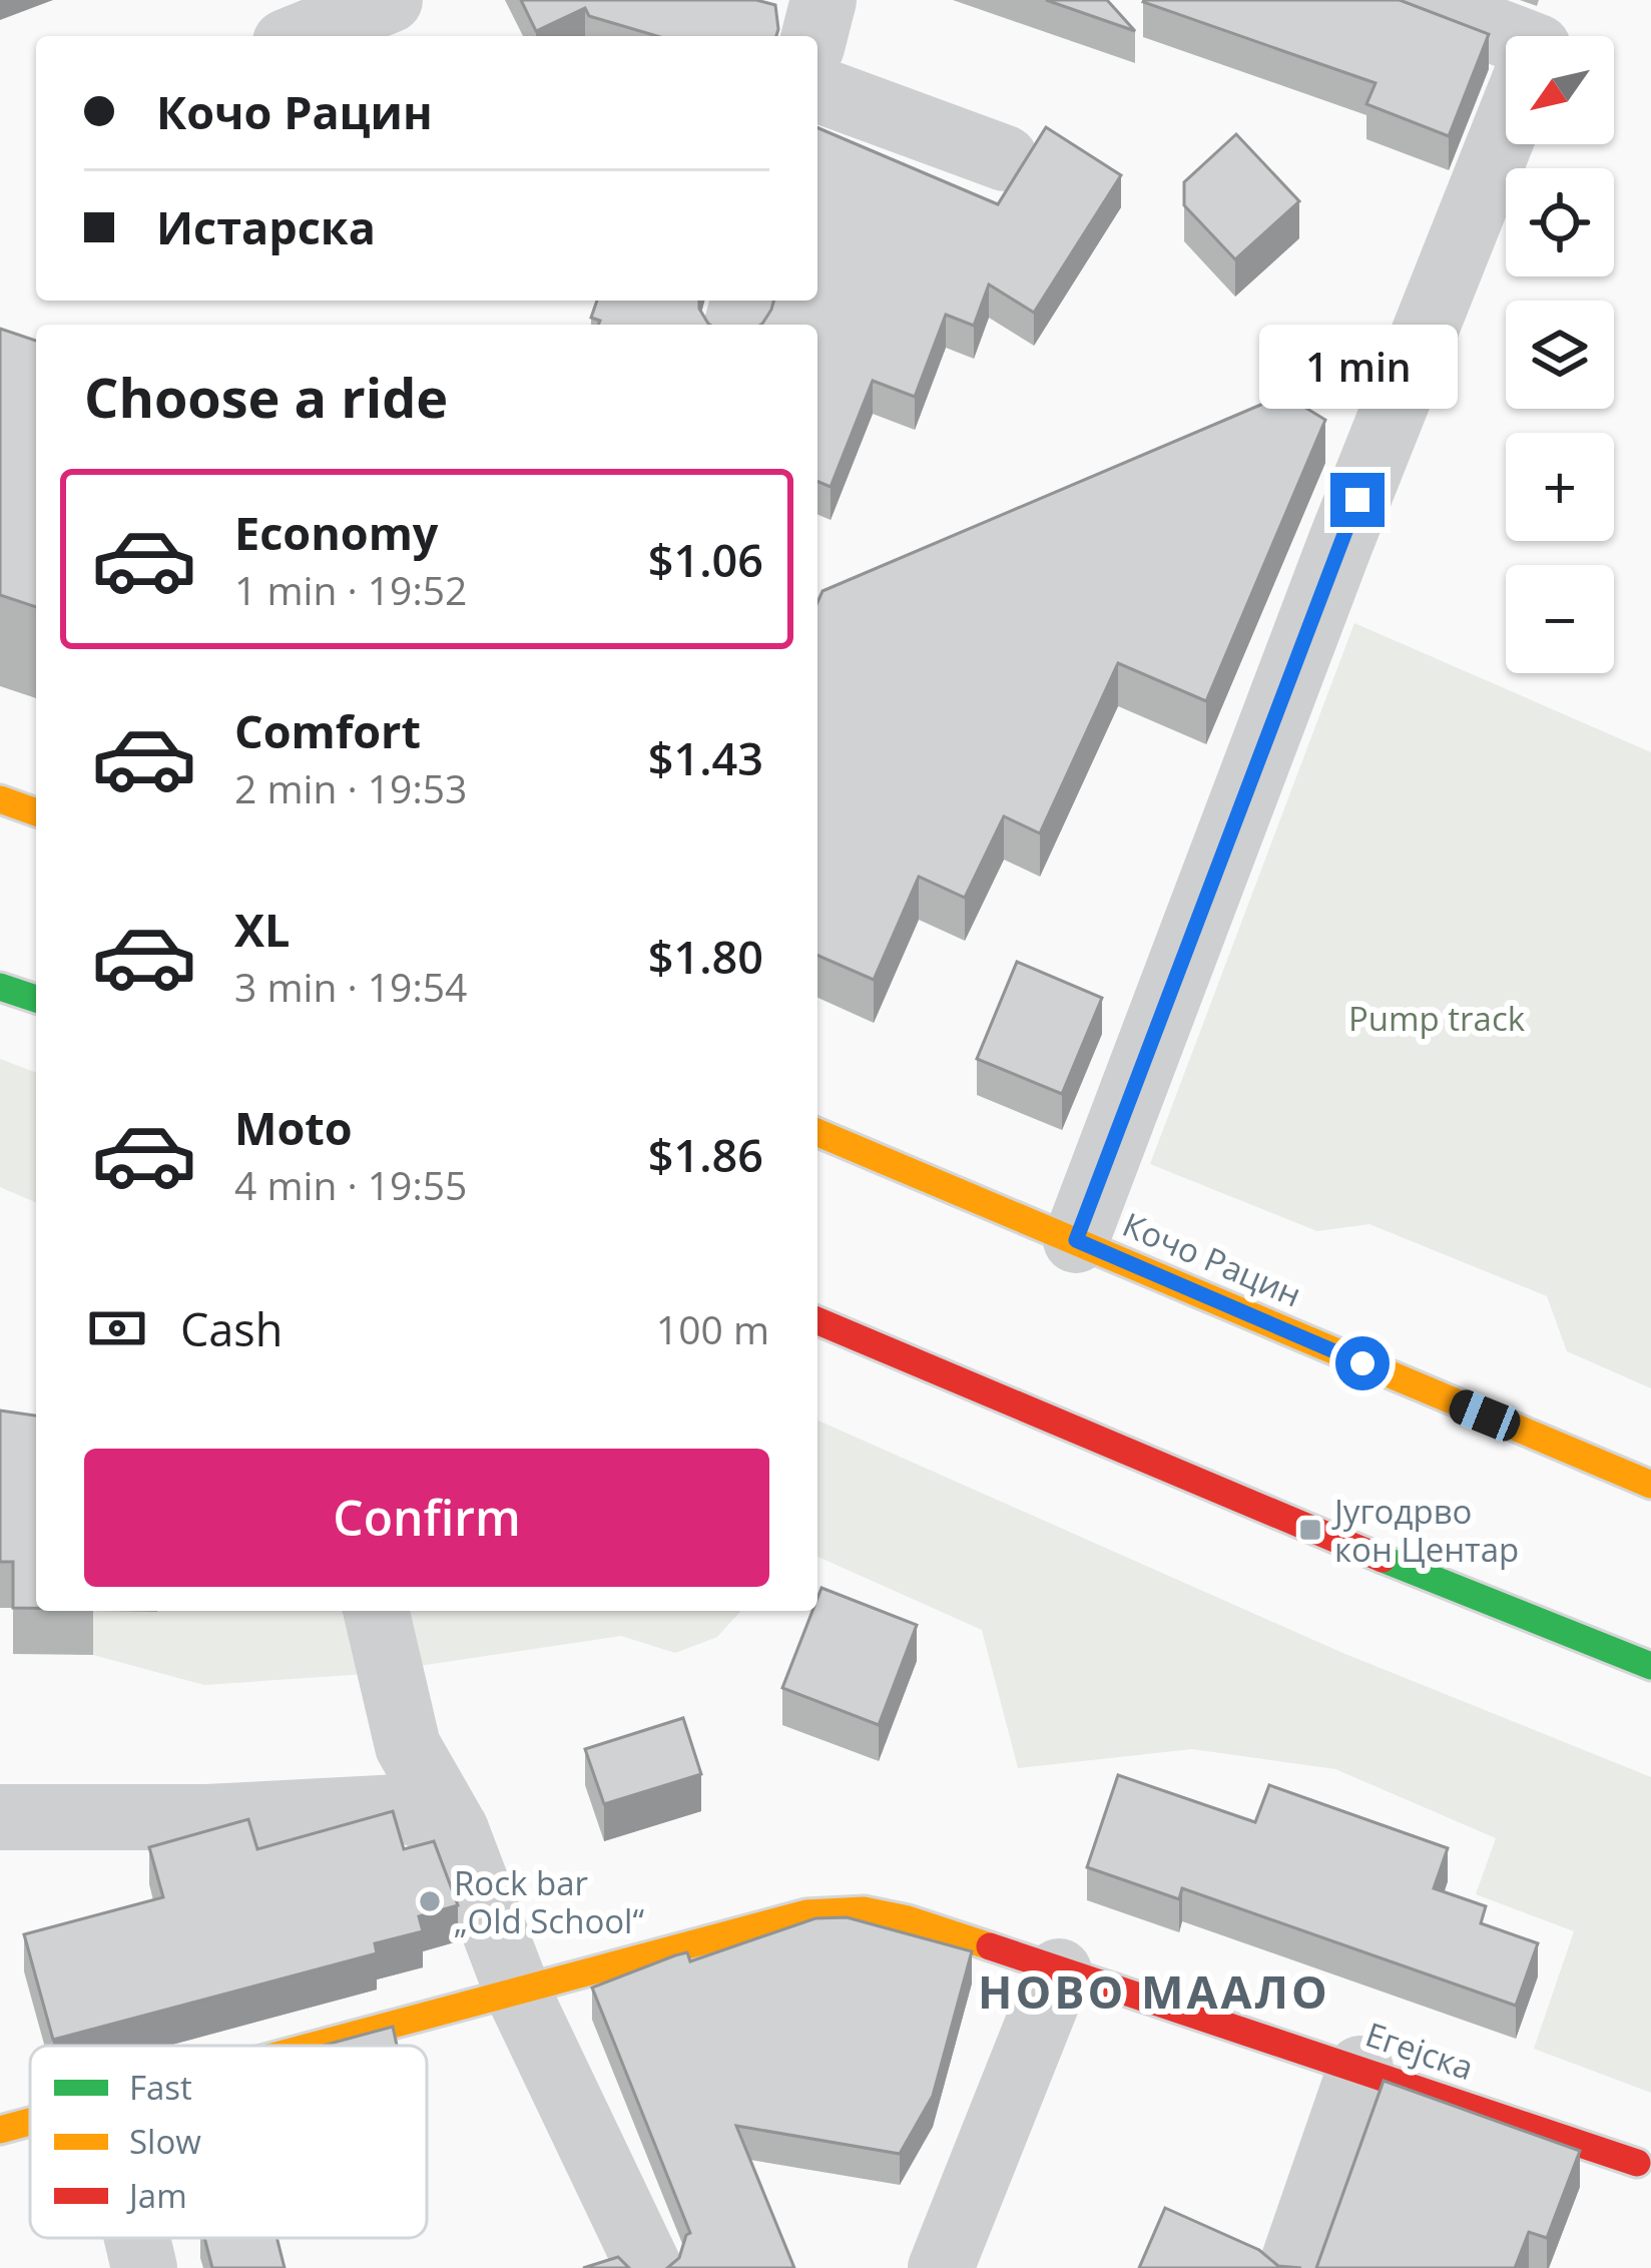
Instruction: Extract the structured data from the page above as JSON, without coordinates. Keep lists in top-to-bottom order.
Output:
{
  "streets": {
    "street": ["Кочо Рацин", "Егејска"]
  },
  "districts": ["НОВО МААЛО"],
  "parks": ["Pump track"],
  "places": {
    "transit": ["Југодрво кон Центар"],
    "other": ["Rock bar „Old School“"]
  },
  "legend": ["Fast", "Slow", "Jam"],
  "north": "bottom left",
  "page": {
    "map_buttons": ["+", "−"],
    "banner": ["Кочо Рацин", "Истарска"],
    "bubble": "1 min",
    "heading": "Choose a ride",
    "list": [
      {
        "name": "Economy",
        "note": "1 min · 19:52",
        "value": "$1.06"
      },
      {
        "name": "Comfort",
        "note": "2 min · 19:53",
        "value": "$1.43"
      },
      {
        "name": "XL",
        "note": "3 min · 19:54",
        "value": "$1.80"
      },
      {
        "name": "Moto",
        "note": "4 min · 19:55",
        "value": "$1.86"
      }
    ],
    "pay": ["Cash", "100 m"],
    "buttons": "Confirm"
  }
}
